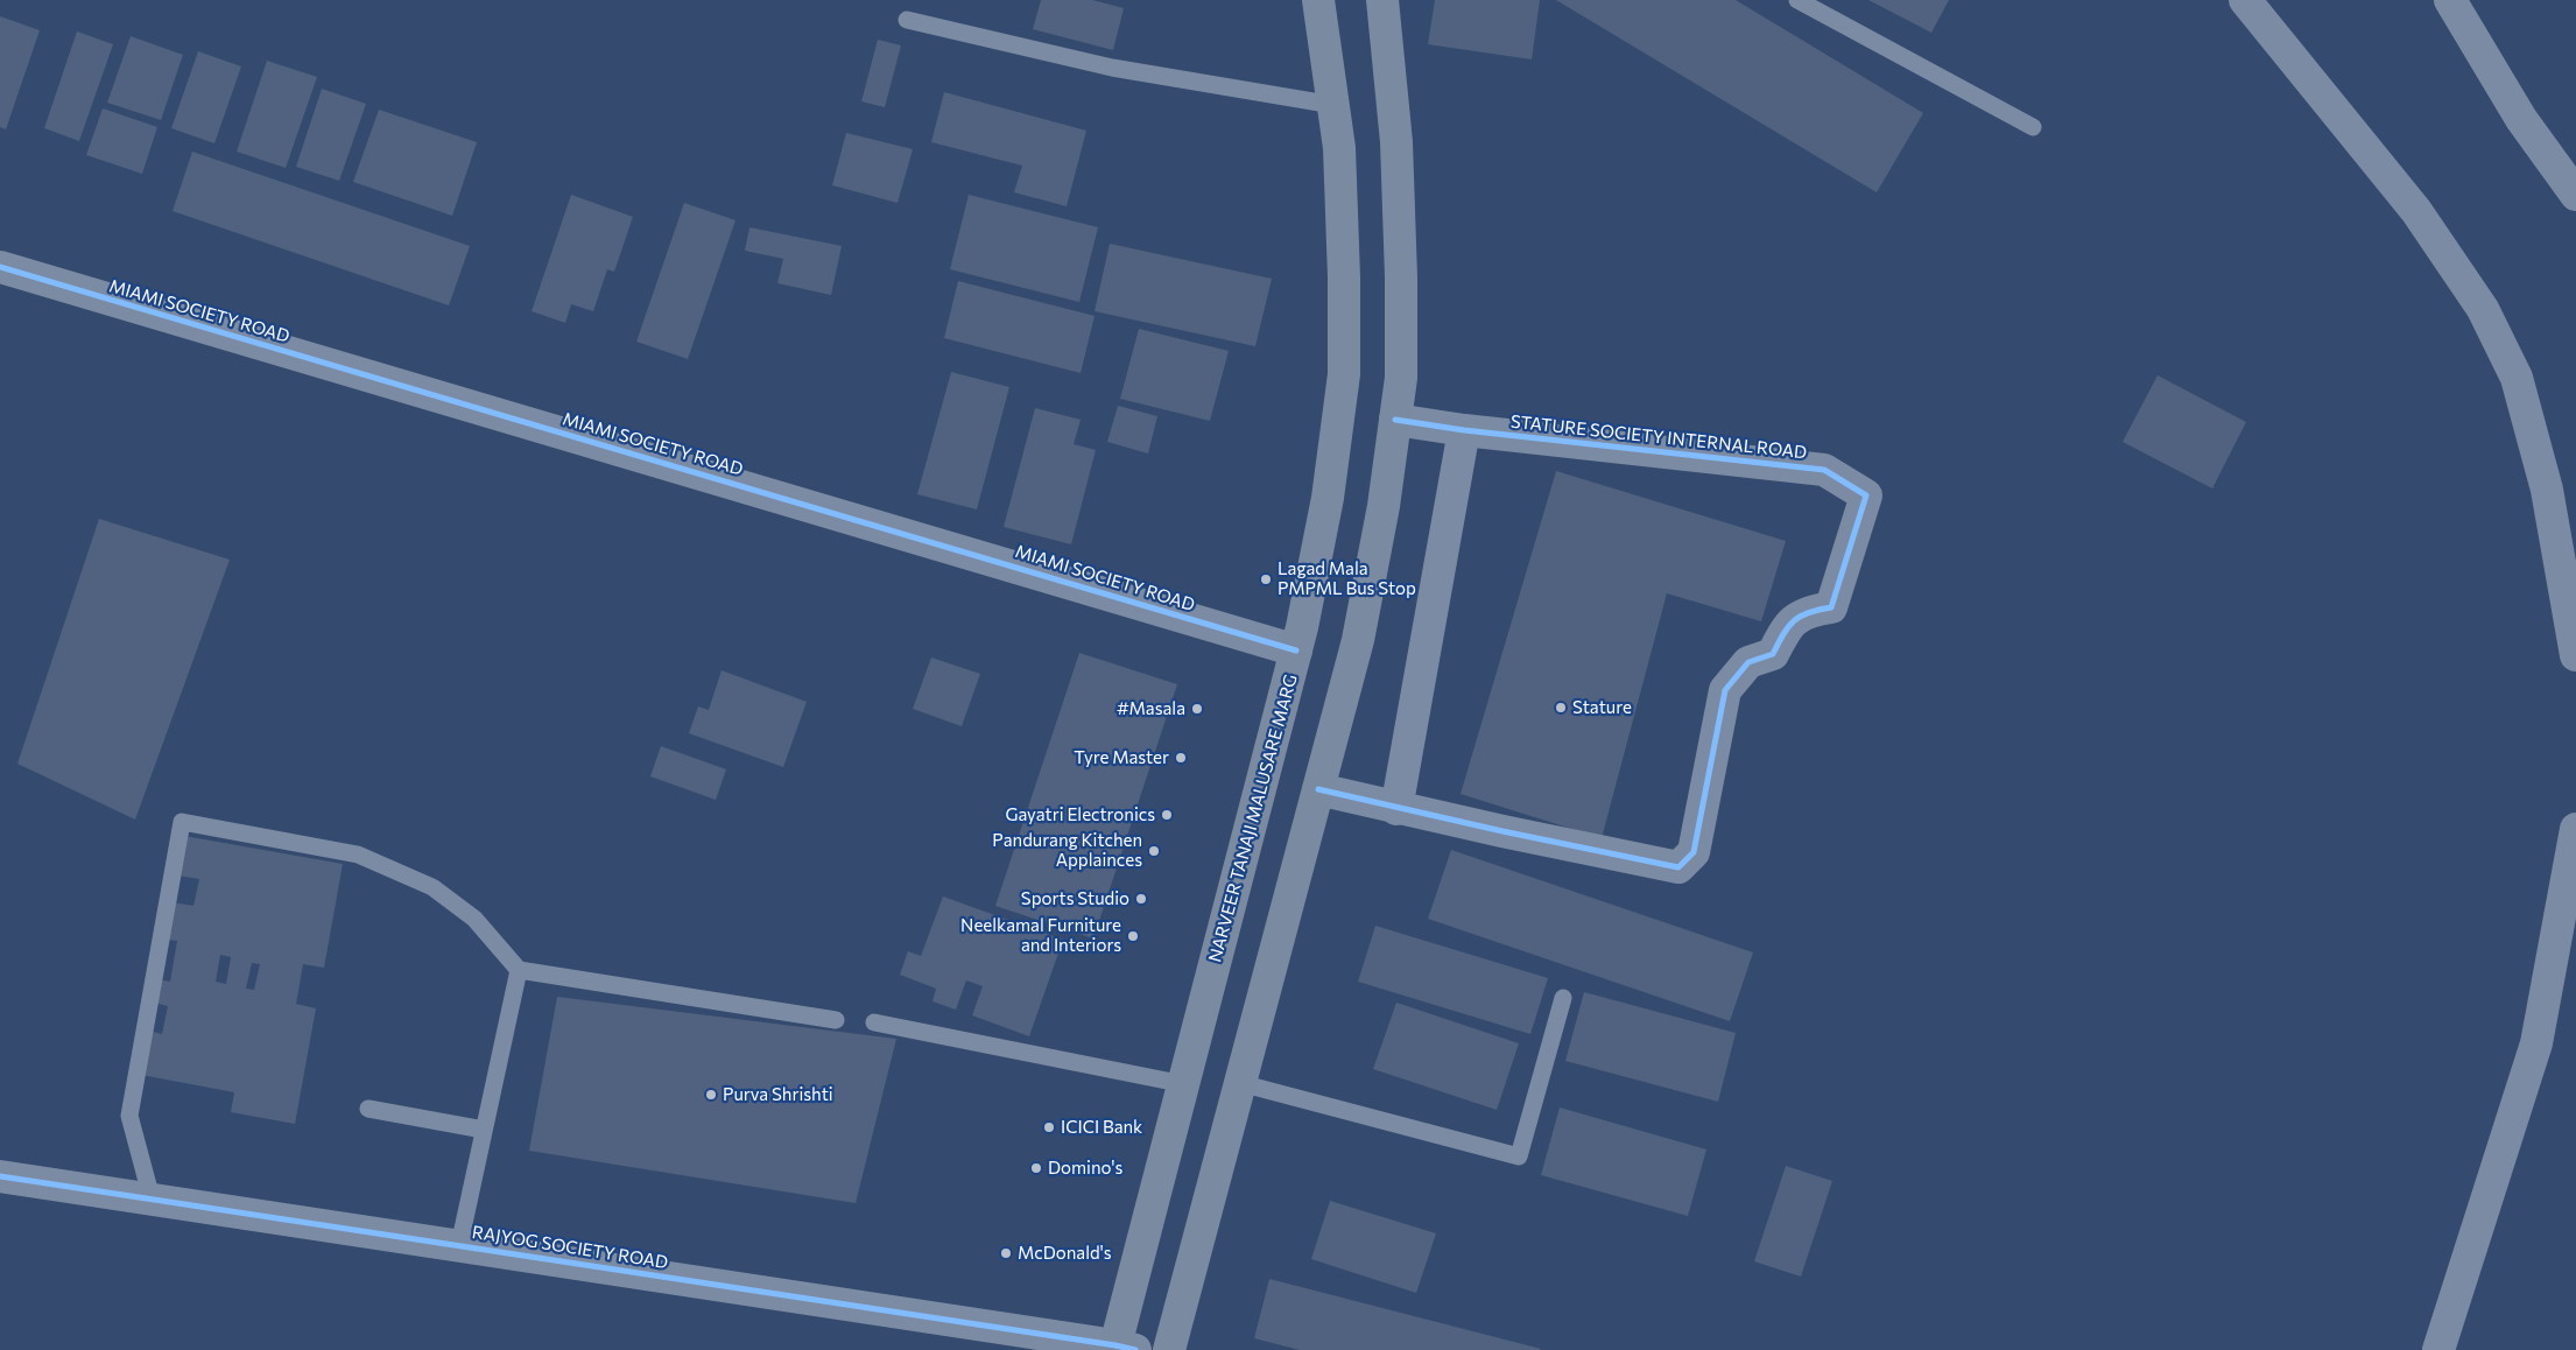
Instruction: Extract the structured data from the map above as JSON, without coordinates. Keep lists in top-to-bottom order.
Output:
{
  "streets": {
    "main road": ["NARVEER TANAJI MALUSARE MARG"],
    "street": ["MIAMI SOCIETY ROAD", "STATURE SOCIETY INTERNAL ROAD", "RAJYOG SOCIETY ROAD"]
  },
  "crossings": [
    ["MIAMI SOCIETY ROAD", "NARVEER TANAJI MALUSARE MARG"],
    ["NARVEER TANAJI MALUSARE MARG", "RAJYOG SOCIETY ROAD"]
  ],
  "places": [
    "Lagad Mala PMPML Bus Stop",
    "Stature",
    "#Masala",
    "Tyre Master",
    "Gayatri Electronics",
    "Pandurang Kitchen Applainces",
    "Sports Studio",
    "Neelkamal Furniture and Interiors",
    "Purva Shrishti",
    "ICICI Bank",
    "Domino's",
    "McDonald's"
  ]
}
